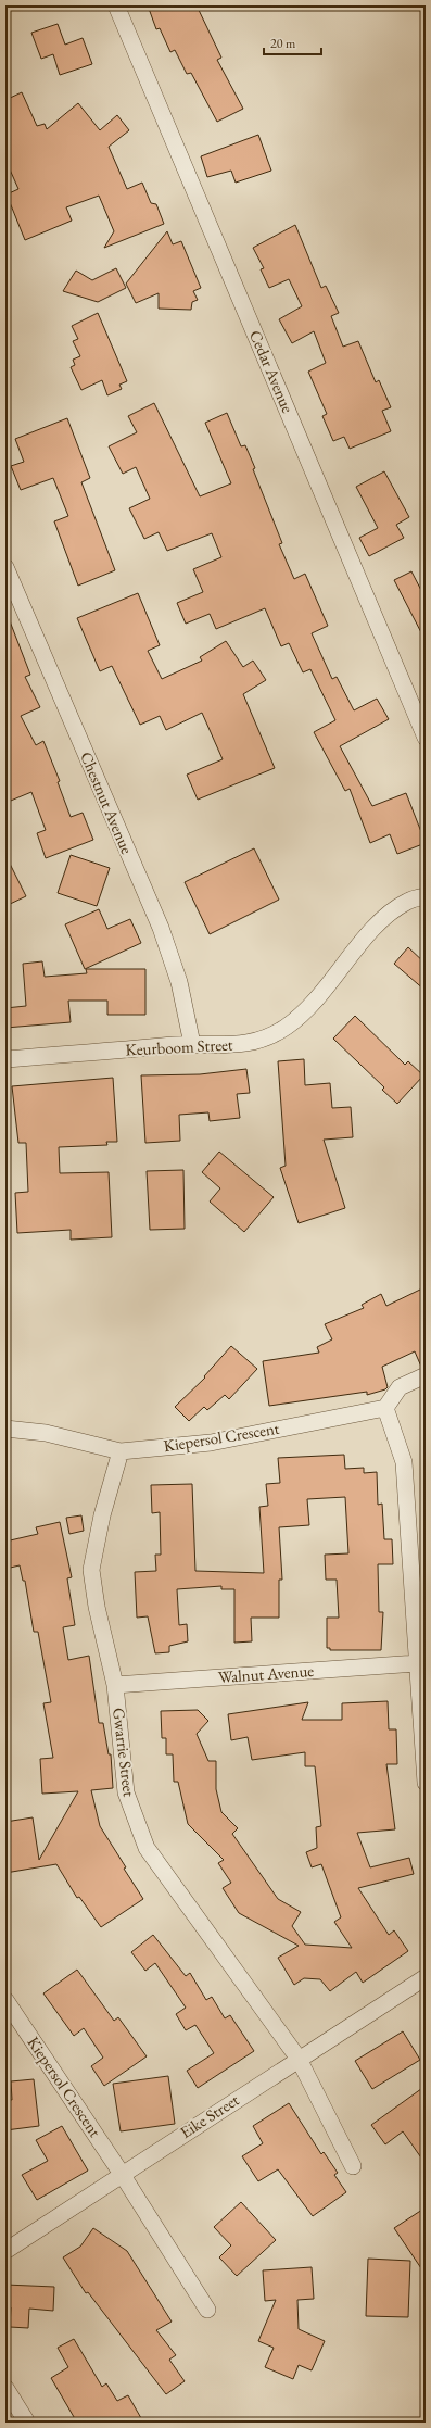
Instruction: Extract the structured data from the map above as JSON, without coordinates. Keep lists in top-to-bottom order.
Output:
{
  "streets": {
    "street": [
      "Cedar Avenue",
      "Chestnut Avenue",
      "Keurboom Street",
      "Kiepersol Crescent",
      "Walnut Avenue",
      "Gwarrie Street",
      "Eike Street"
    ]
  },
  "crossings": [
    ["Chestnut Avenue", "Keurboom Street"],
    ["Kiepersol Crescent", "Gwarrie Street"],
    ["Kiepersol Crescent", "Eike Street"],
    ["Walnut Avenue", "Gwarrie Street"],
    ["Gwarrie Street", "Eike Street"]
  ],
  "scale_bar": "20 m"
}
